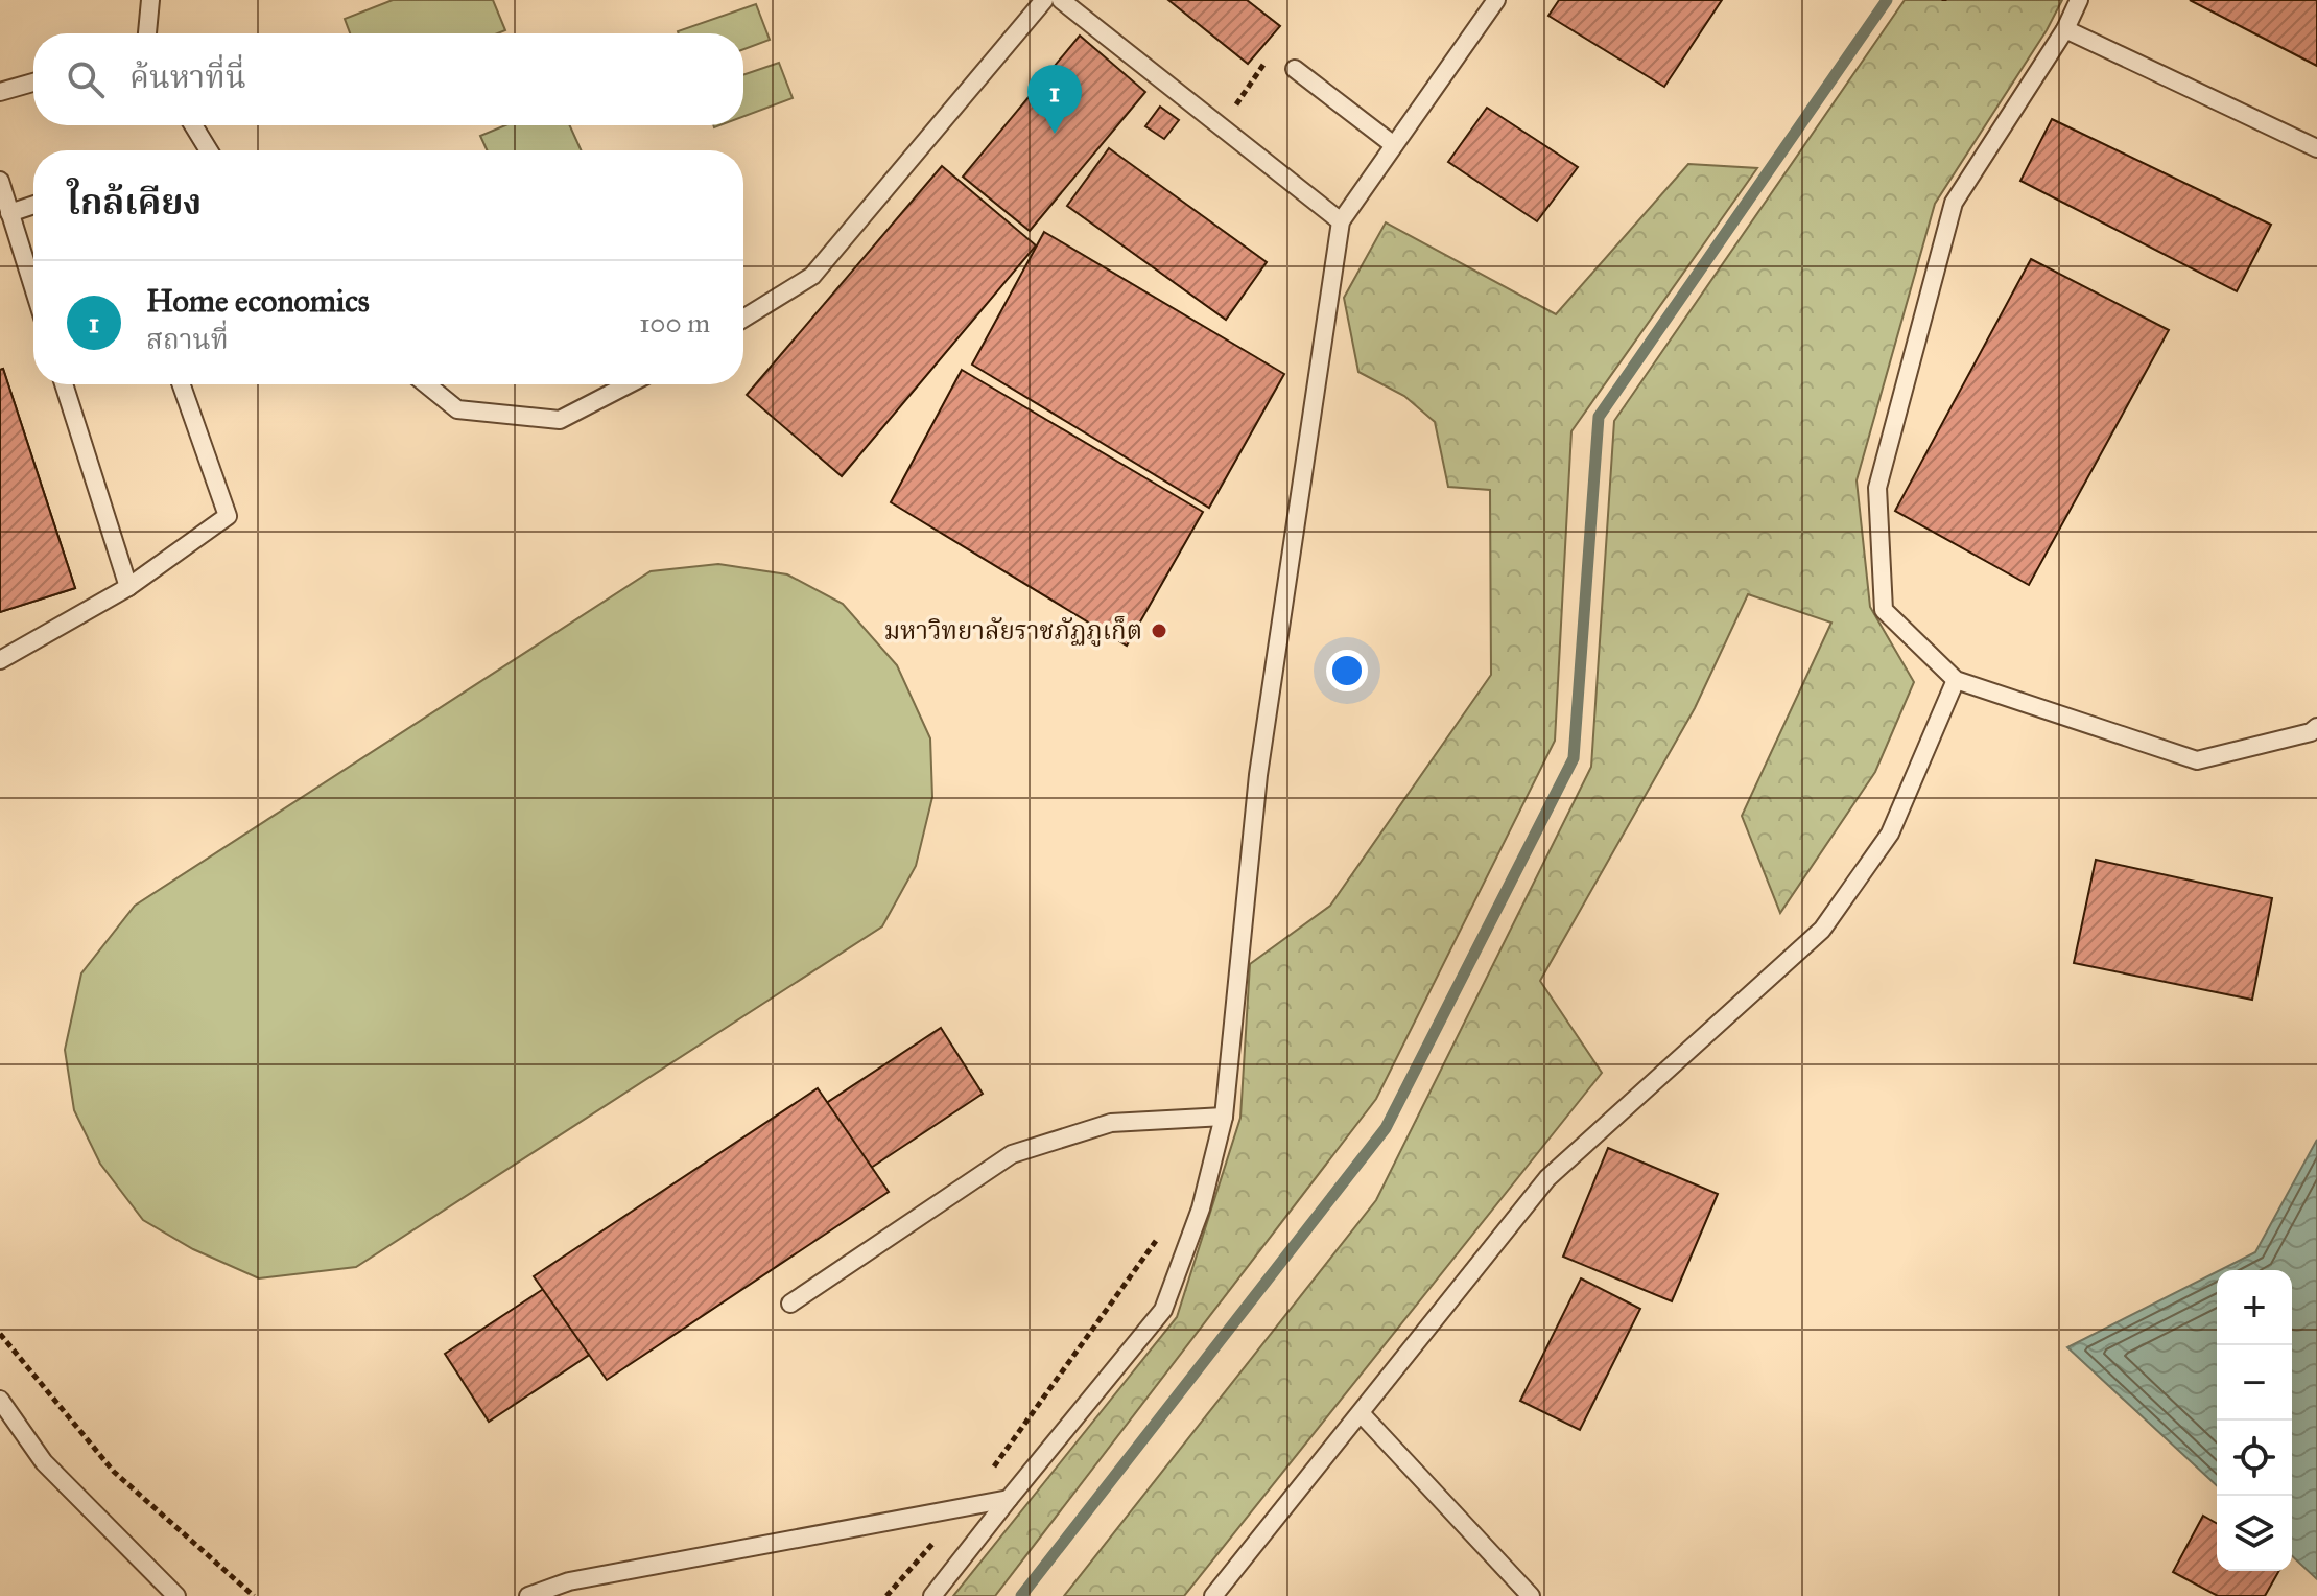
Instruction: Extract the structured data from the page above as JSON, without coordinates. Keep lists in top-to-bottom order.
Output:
{
  "places": ["มหาวิทยาลัยราชภัฏภูเก็ต"],
  "page": {
    "search": "ค้นหาที่นี่",
    "pins": "1",
    "heading": "ใกล้เคียง",
    "list": [
      {
        "mark": "1",
        "name": "Home economics",
        "note": "สถานที่",
        "value": "100 m"
      }
    ],
    "map_buttons": ["+", "−"]
  }
}
